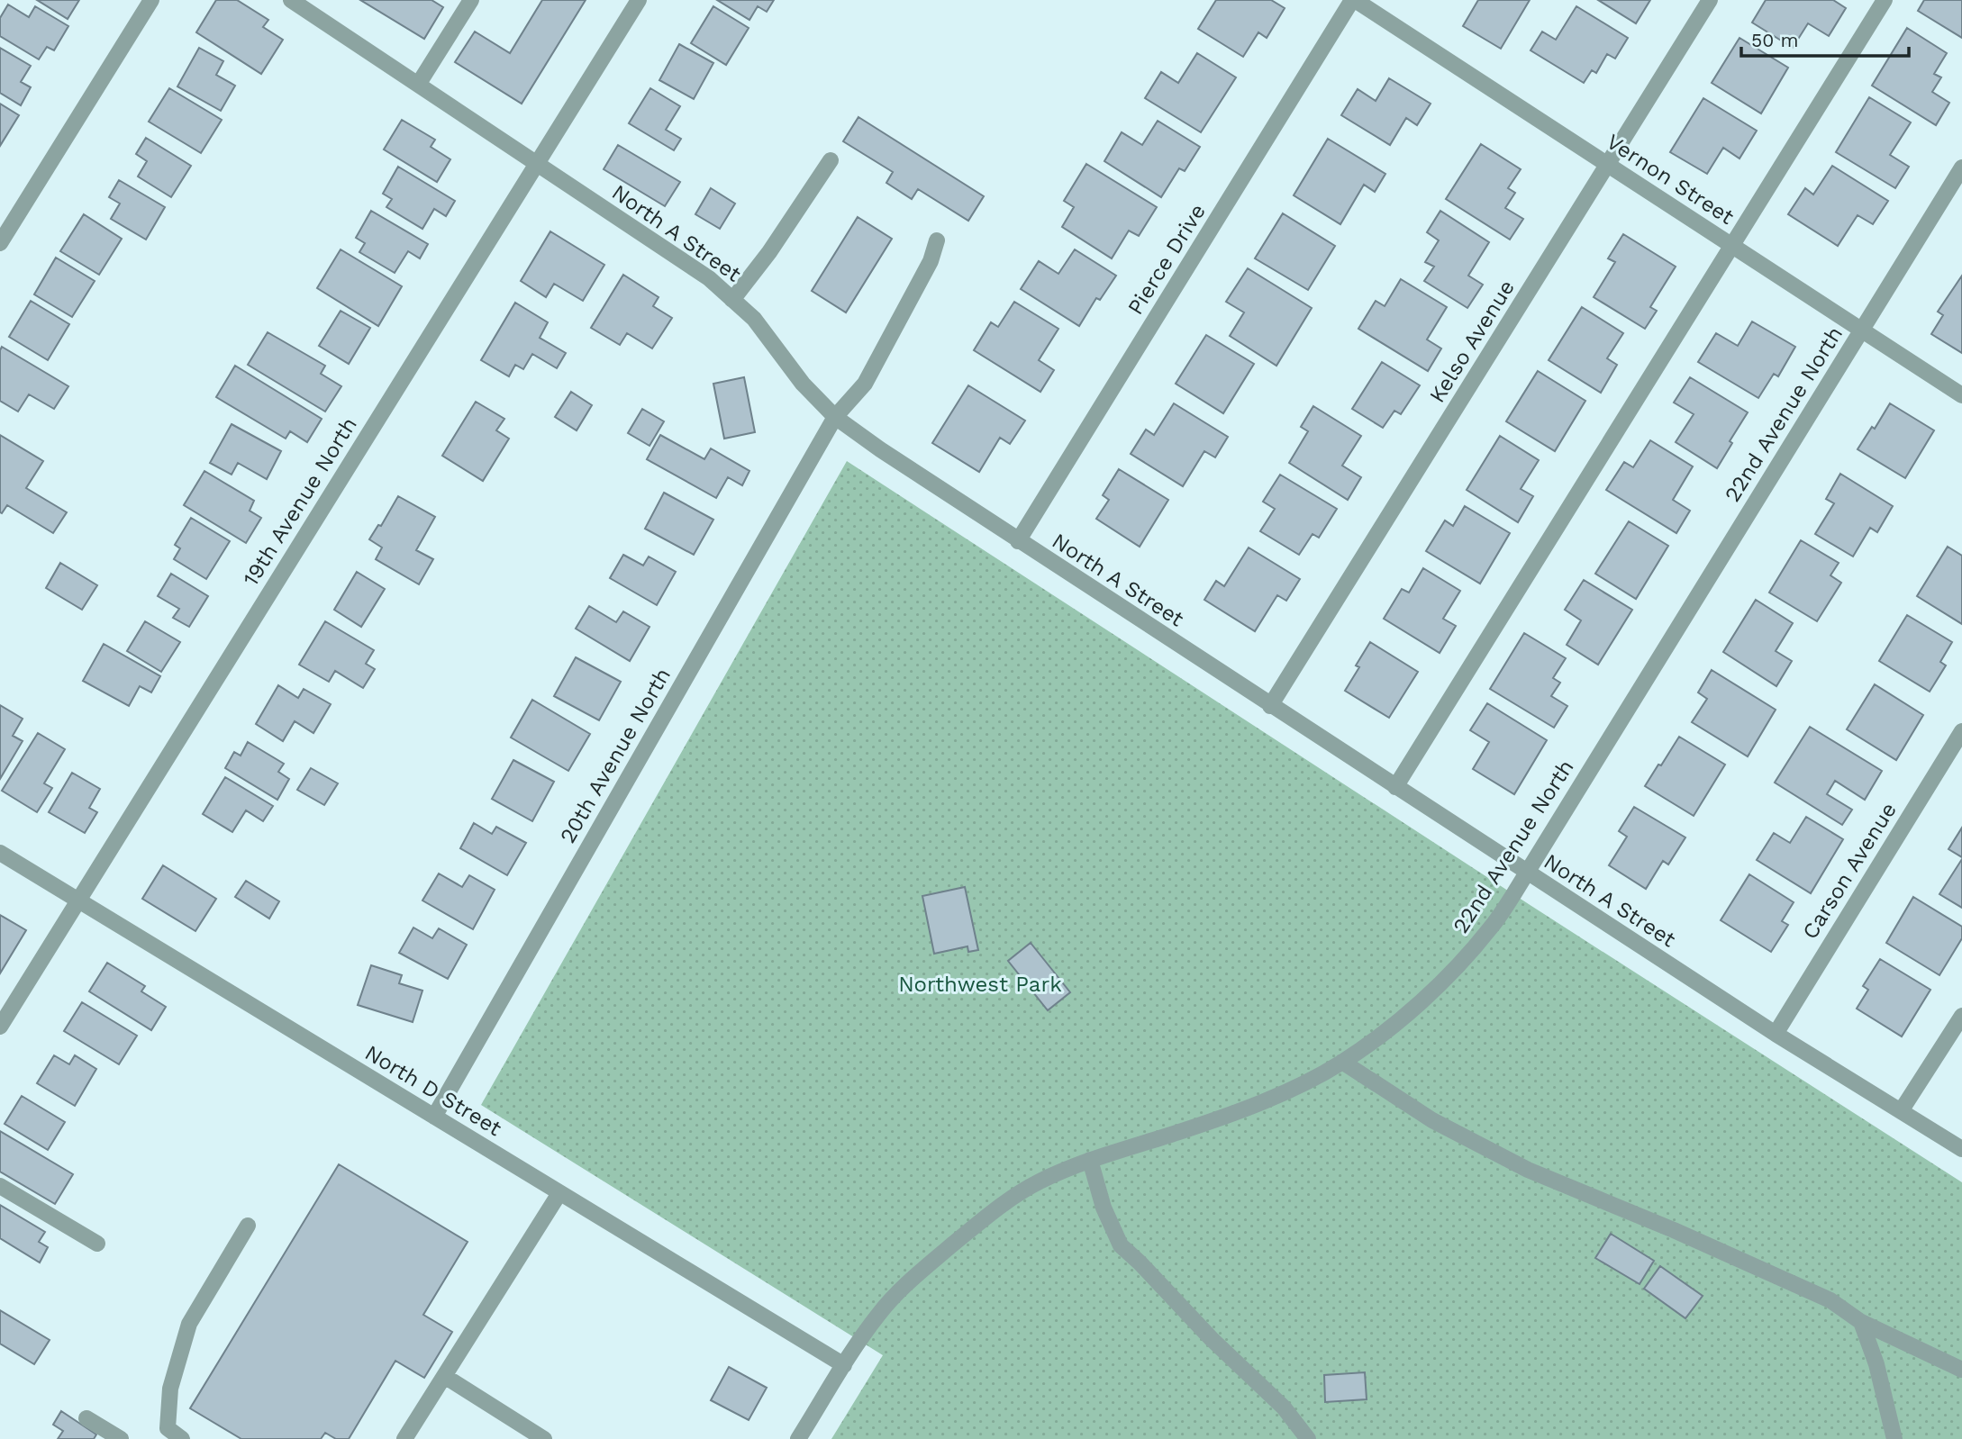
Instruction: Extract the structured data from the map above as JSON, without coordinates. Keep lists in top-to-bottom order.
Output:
{
  "streets": {
    "street": [
      "Vernon Street",
      "North A Street",
      "Pierce Drive",
      "Kelso Avenue",
      "22nd Avenue North",
      "19th Avenue North",
      "20th Avenue North",
      "Carson Avenue",
      "North D Street"
    ]
  },
  "crossings": [
    ["Vernon Street", "Pierce Drive"],
    ["Vernon Street", "Kelso Avenue"],
    ["Vernon Street", "22nd Avenue North"],
    ["North A Street", "Pierce Drive"],
    ["North A Street", "Kelso Avenue"],
    ["North A Street", "22nd Avenue North"],
    ["North A Street", "19th Avenue North"],
    ["North A Street", "20th Avenue North"],
    ["North A Street", "Carson Avenue"],
    ["22nd Avenue North", "North D Street"],
    ["19th Avenue North", "North D Street"],
    ["20th Avenue North", "North D Street"]
  ],
  "parks": ["Northwest Park"],
  "scale_bar": "50 m"
}
